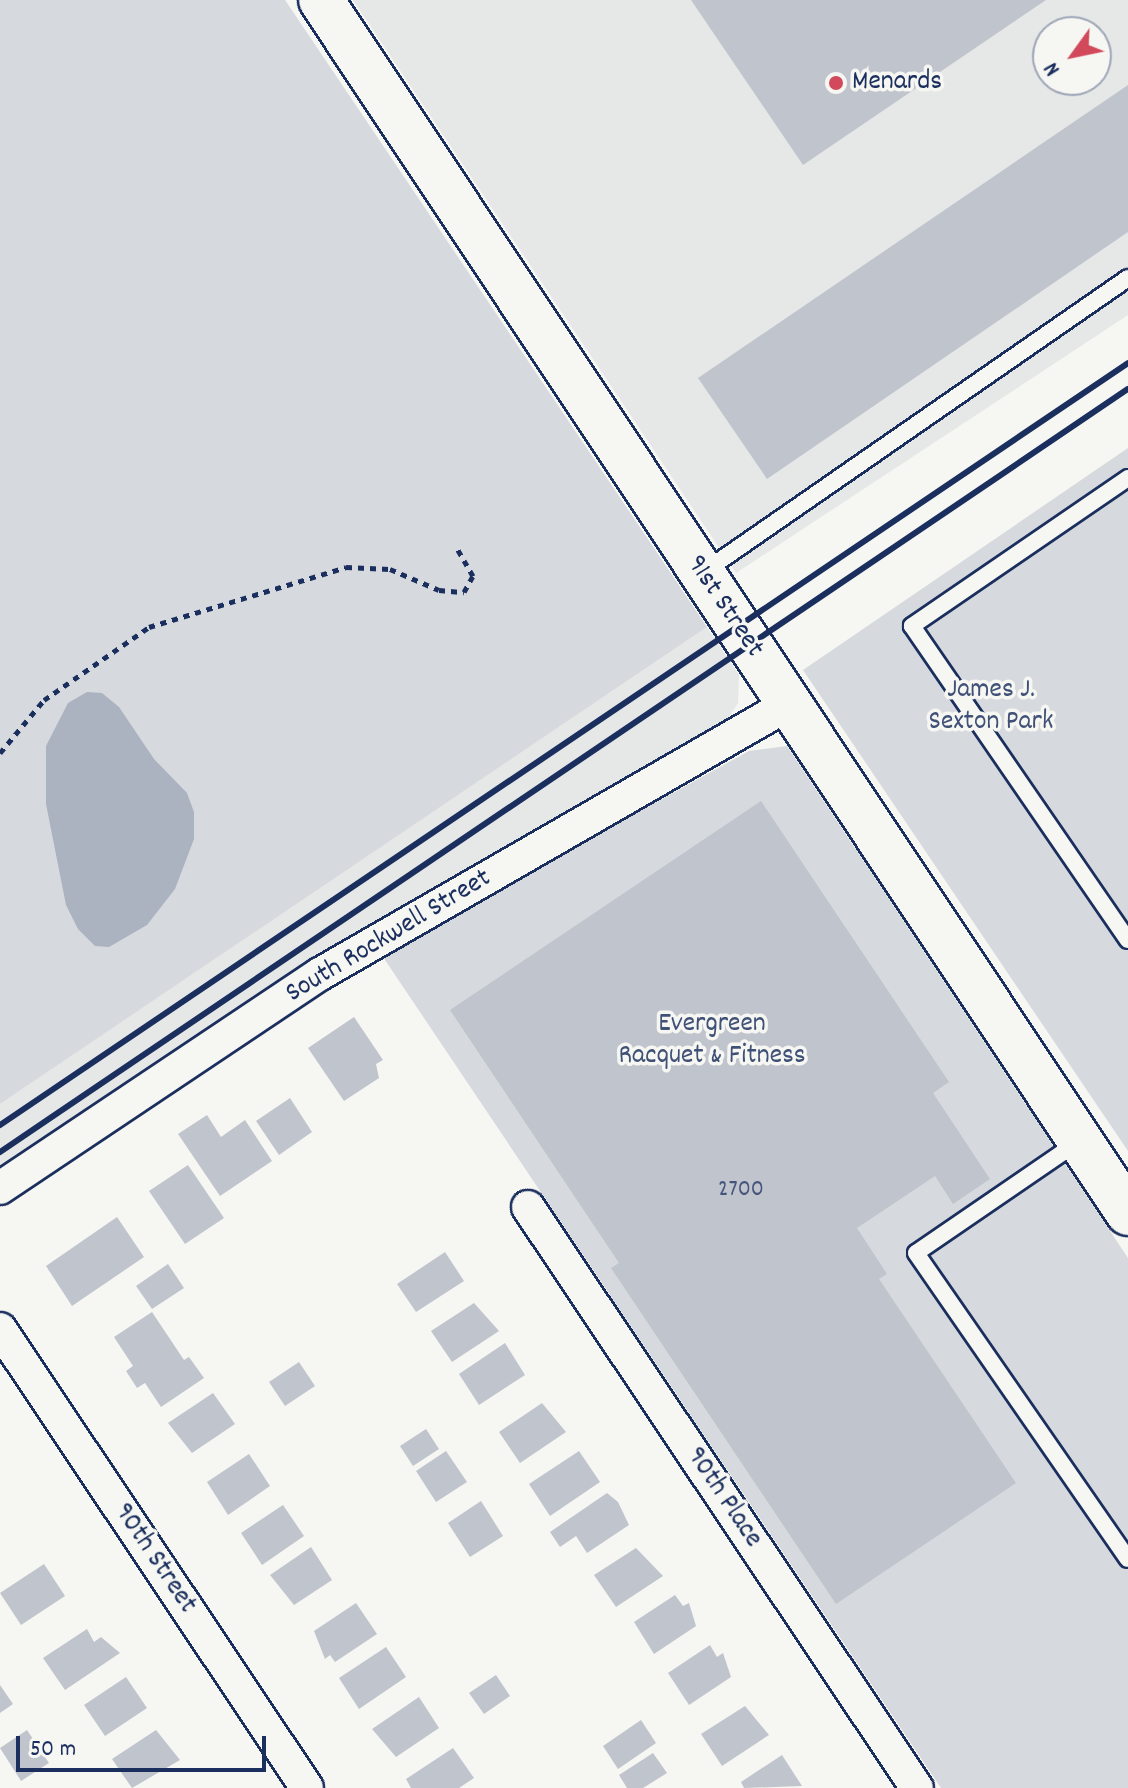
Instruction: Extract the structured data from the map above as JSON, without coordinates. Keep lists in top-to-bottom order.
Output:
{
  "streets": {
    "street": [
      "91st Street",
      "South Rockwell Street",
      "90th Place",
      "90th Street"
    ]
  },
  "crossings": [
    ["91st Street", "South Rockwell Street"]
  ],
  "parks": ["James J. Sexton Park", "Evergreen Racquet & Fitness"],
  "places": ["Menards"],
  "house_numbers": ["2700"],
  "scale_bar": "50 m",
  "north": "bottom left"
}
